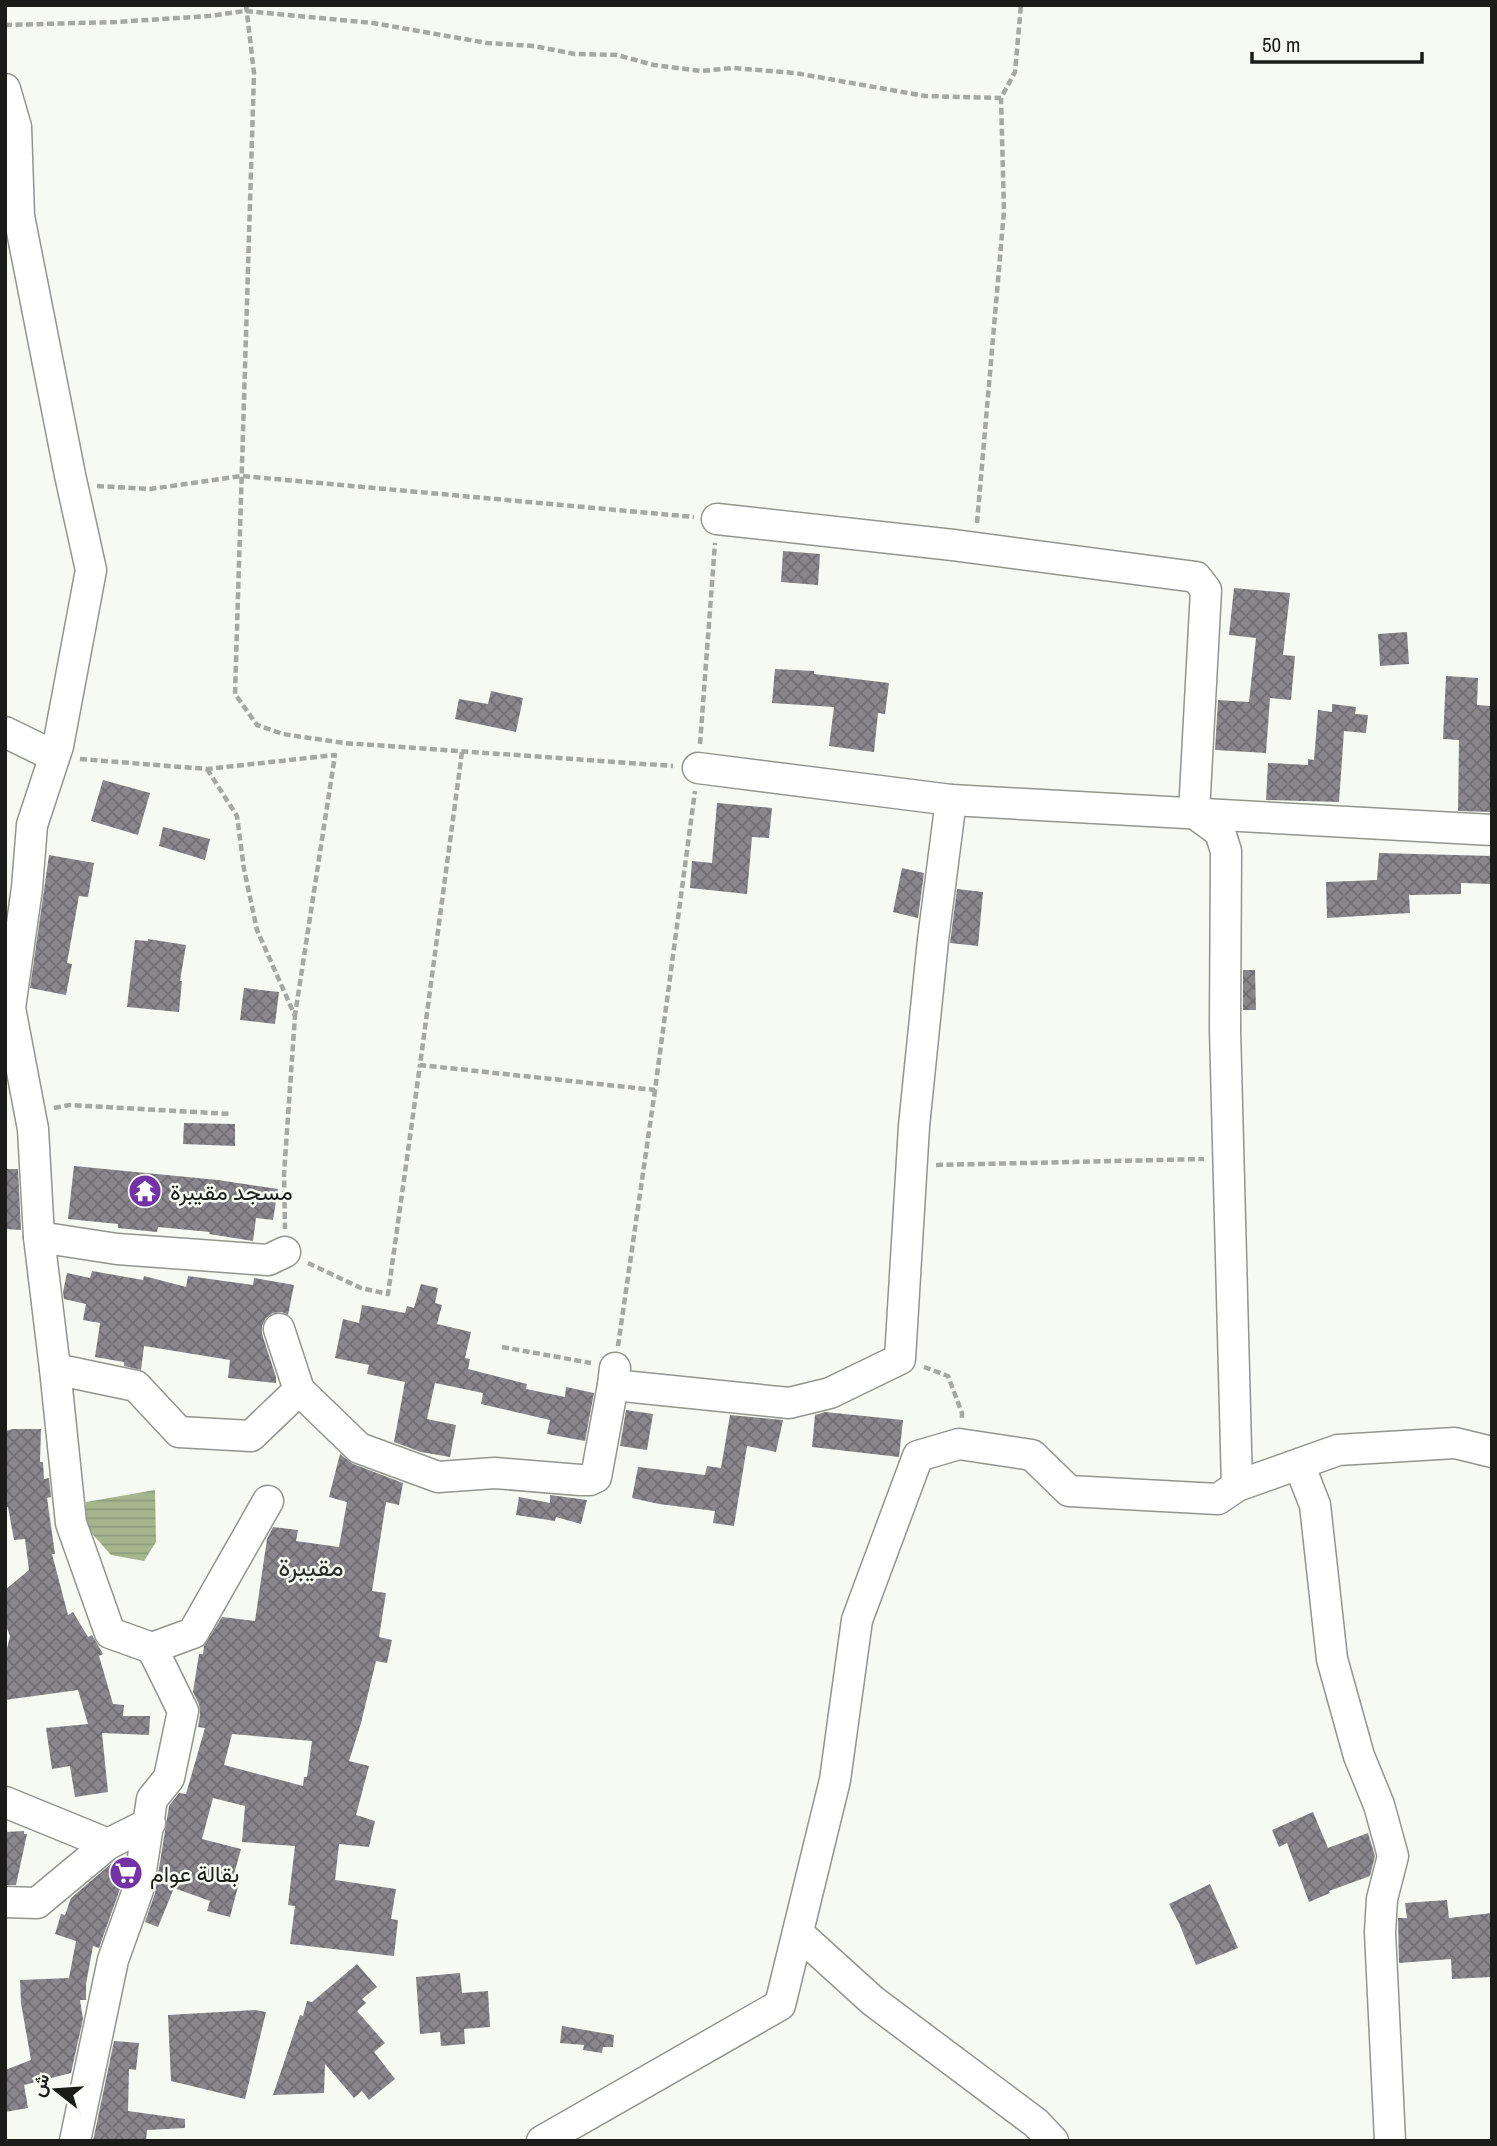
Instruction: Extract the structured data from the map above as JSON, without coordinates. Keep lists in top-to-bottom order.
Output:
{
  "districts": ["مقيبرة"],
  "places": {
    "temple": ["مسجد مقيبرة"],
    "supermarket": ["بقالة عوام"]
  },
  "scale_bar": "50 m",
  "north": "left"
}
